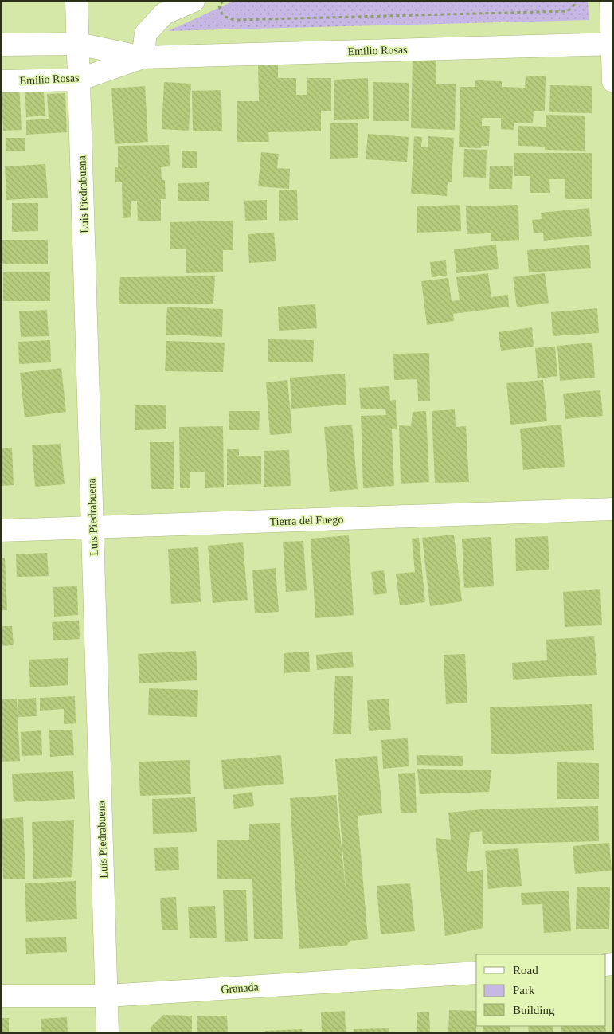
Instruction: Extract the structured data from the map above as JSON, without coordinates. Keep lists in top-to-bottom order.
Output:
{
  "streets": {
    "street": [
      "Emilio Rosas",
      "Luis Piedrabuena",
      "Tierra del Fuego",
      "Granada"
    ]
  },
  "crossings": [
    ["Emilio Rosas", "Luis Piedrabuena"],
    ["Luis Piedrabuena", "Tierra del Fuego"],
    ["Luis Piedrabuena", "Granada"]
  ],
  "legend": ["Road", "Park", "Building"]
}
